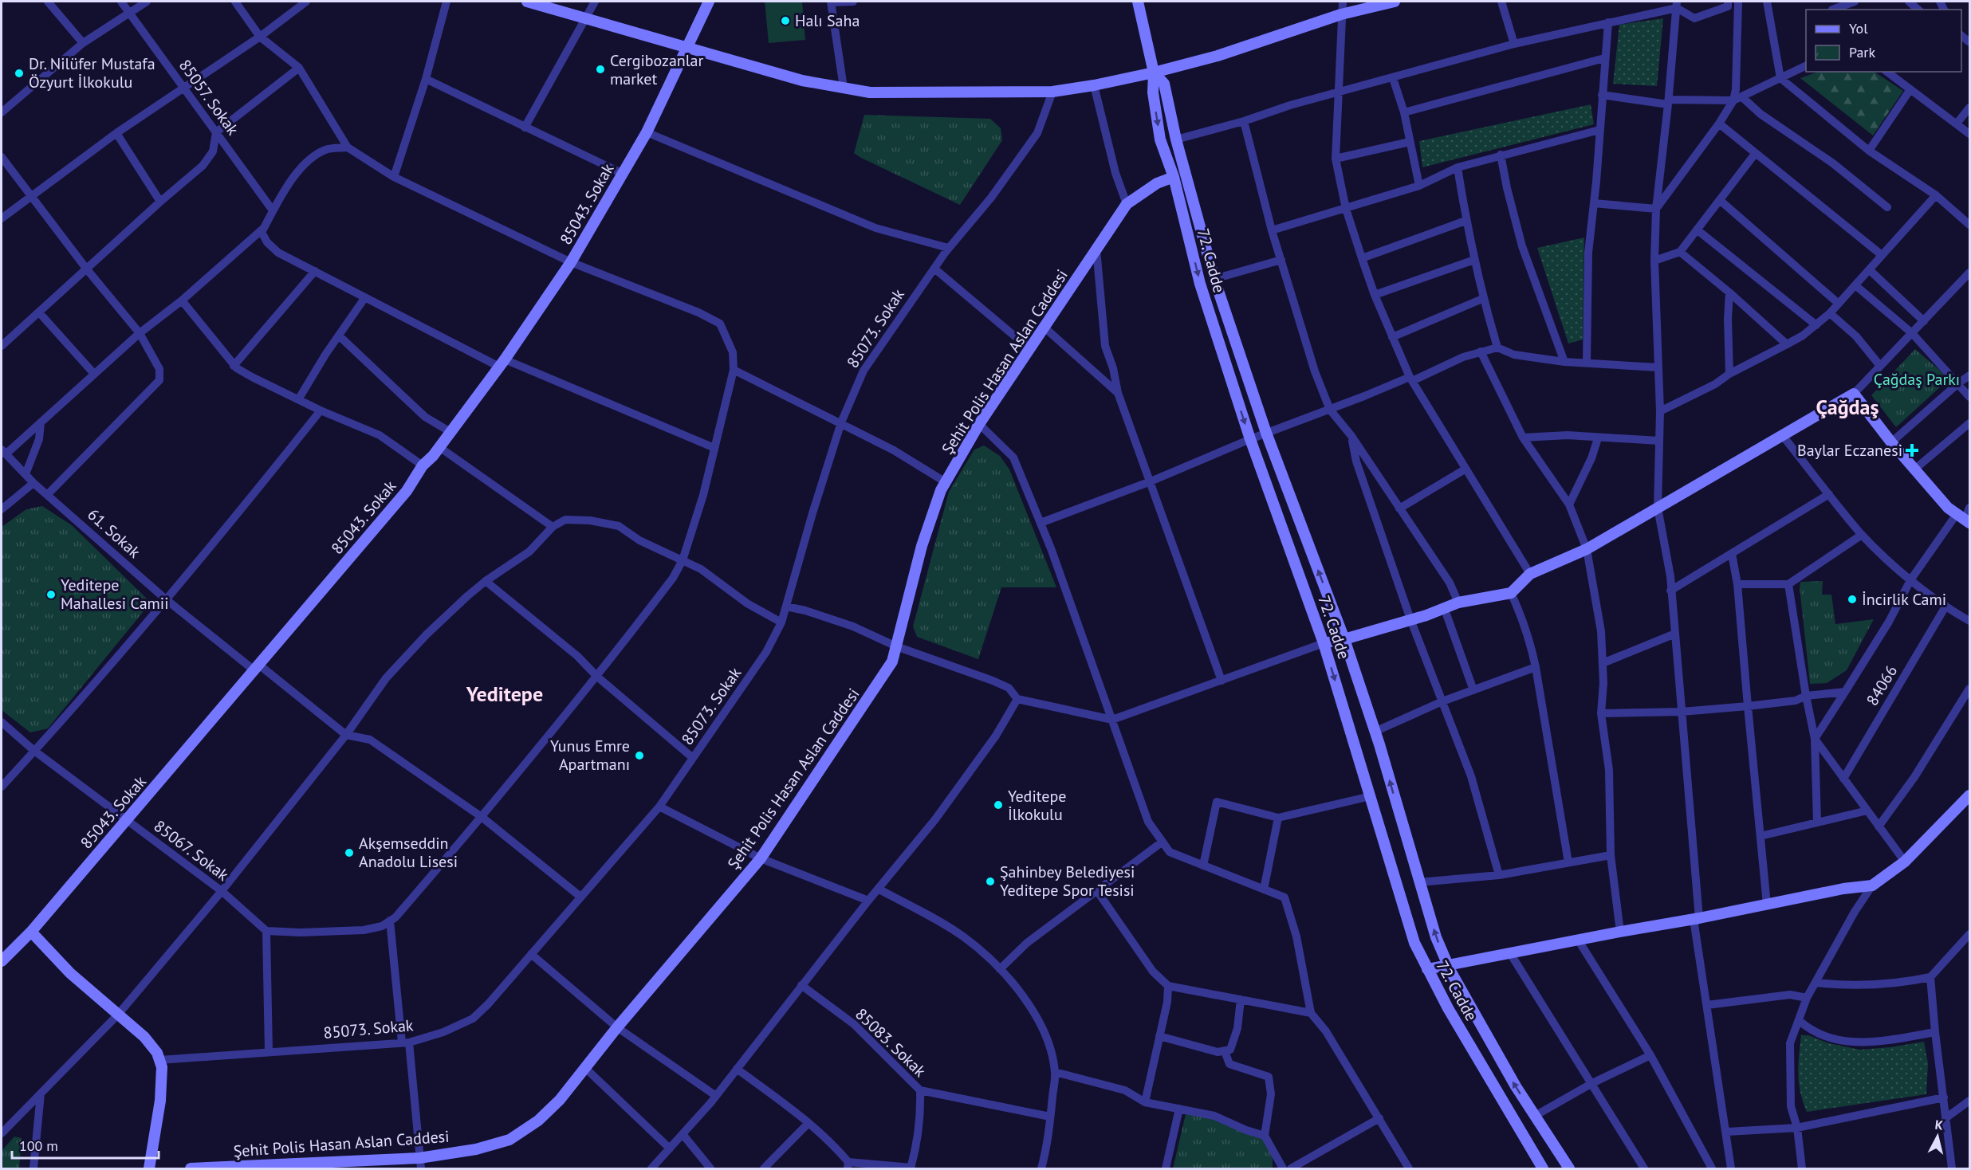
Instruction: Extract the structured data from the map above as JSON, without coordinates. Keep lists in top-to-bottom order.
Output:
{
  "streets": {
    "street": [
      "85057. Sokak",
      "85043. Sokak",
      "72. Cadde",
      "85073. Sokak",
      "Şehit Polis Hasan Aslan Caddesi",
      "61. Sokak",
      "84066",
      "85067. Sokak",
      "85083. Sokak"
    ]
  },
  "crossings": [
    ["85043. Sokak", "61. Sokak"],
    ["85043. Sokak", "85067. Sokak"],
    ["72. Cadde", "Şehit Polis Hasan Aslan Caddesi"]
  ],
  "districts": ["Çağdaş", "Yeditepe"],
  "parks": ["Çağdaş Parkı"],
  "places": {
    "other": [
      "Halı Saha",
      "Cergibozanlar market",
      "Dr. Nilüfer Mustafa Özyurt İlkokulu",
      "Yeditepe Mahallesi Camii",
      "İncirlik Cami",
      "Yunus Emre Apartmanı",
      "Yeditepe İlkokulu",
      "Akşemseddin Anadolu Lisesi",
      "Şahinbey Belediyesi Yeditepe Spor Tesisi"
    ],
    "health": ["Baylar Eczanesi"]
  },
  "legend": ["Yol", "Park"],
  "scale_bar": "100 m",
  "north": "top"
}
